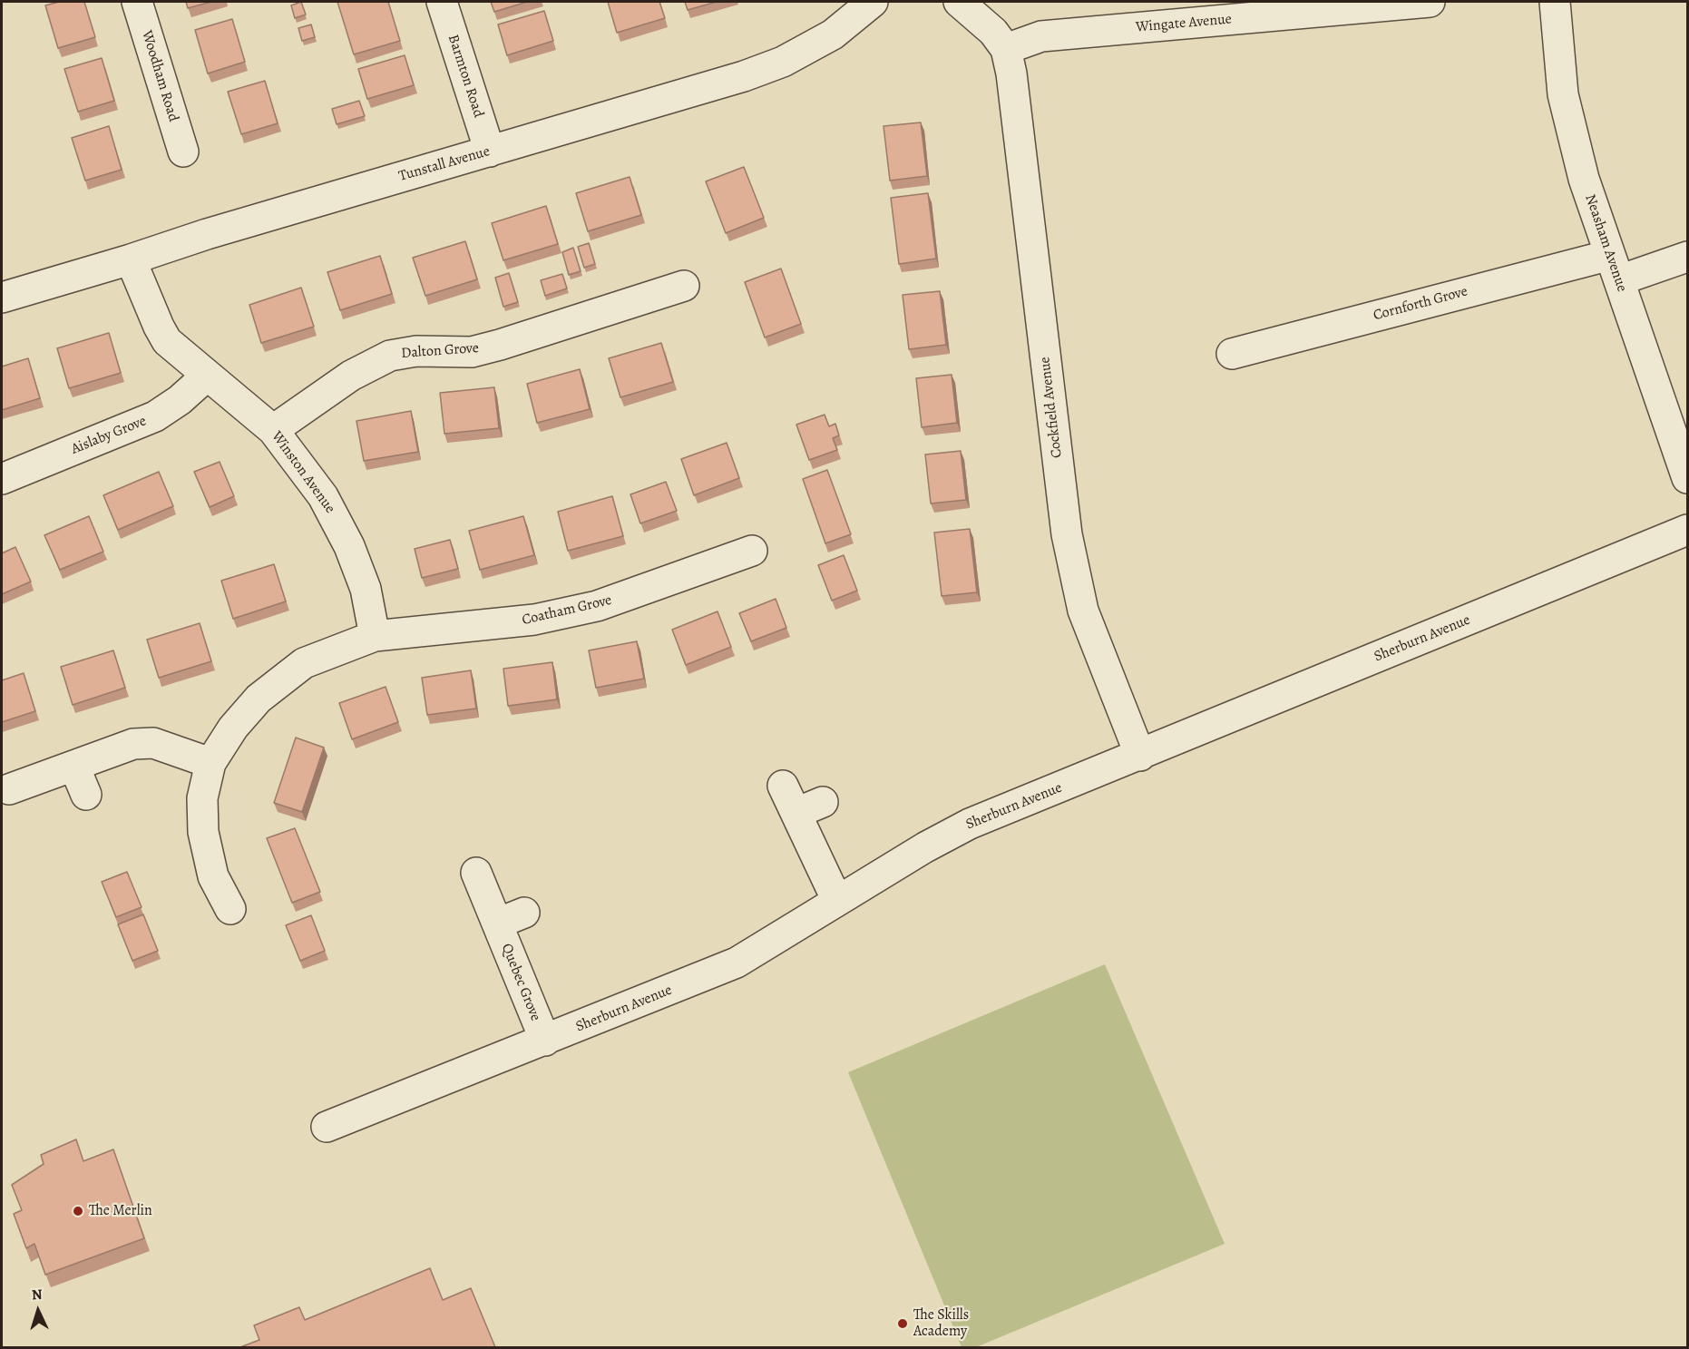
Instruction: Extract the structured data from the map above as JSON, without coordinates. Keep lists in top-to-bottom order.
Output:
{
  "streets": {
    "street": [
      "Wingate Avenue",
      "Woodham Road",
      "Barmton Road",
      "Tunstall Avenue",
      "Neasham Avenue",
      "Cornforth Grove",
      "Dalton Grove",
      "Cockfield Avenue",
      "Aislaby Grove",
      "Winston Avenue",
      "Coatham Grove",
      "Sherburn Avenue",
      "Quebec Grove"
    ]
  },
  "crossings": [
    ["Wingate Avenue", "Cockfield Avenue"],
    ["Barmton Road", "Tunstall Avenue"],
    ["Tunstall Avenue", "Winston Avenue"],
    ["Neasham Avenue", "Cornforth Grove"],
    ["Dalton Grove", "Winston Avenue"],
    ["Cockfield Avenue", "Sherburn Avenue"],
    ["Aislaby Grove", "Winston Avenue"],
    ["Winston Avenue", "Coatham Grove"],
    ["Sherburn Avenue", "Quebec Grove"]
  ],
  "places": ["The Merlin", "The Skills Academy"],
  "north": "top"
}
